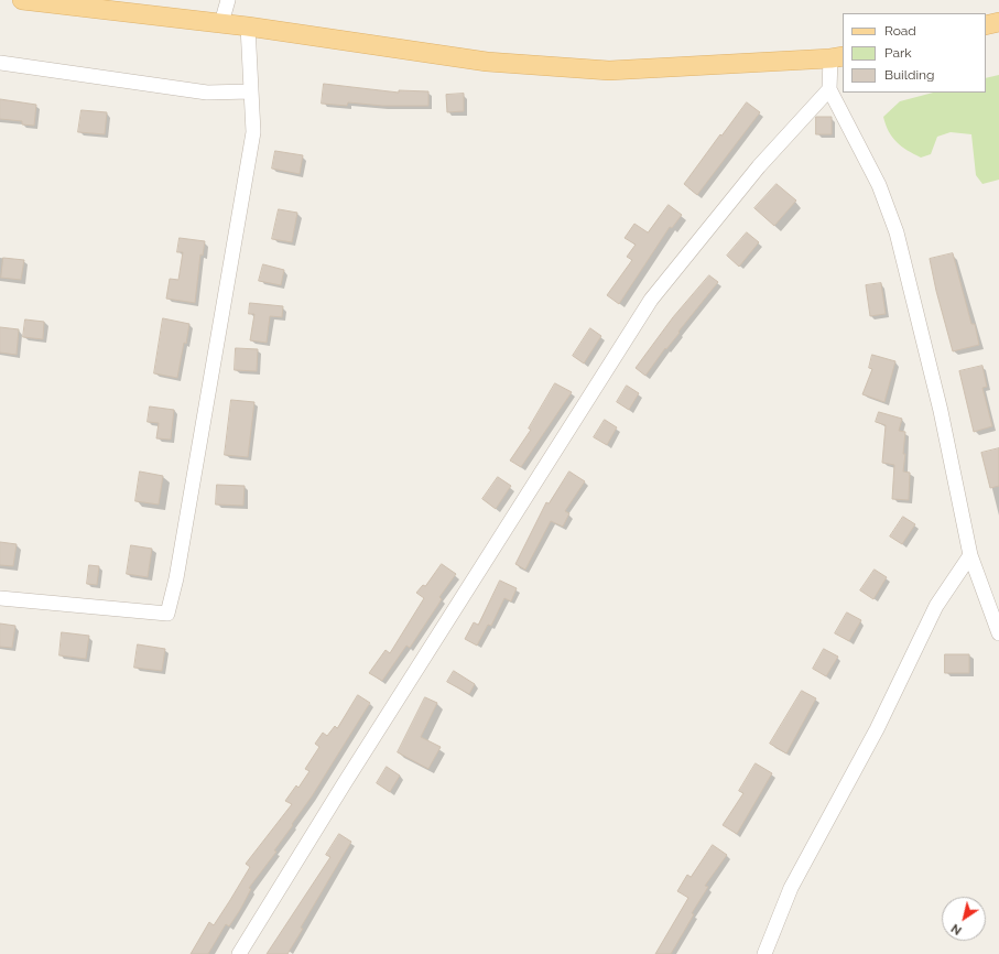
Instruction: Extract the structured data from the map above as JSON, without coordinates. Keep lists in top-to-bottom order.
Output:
{
  "legend": ["Road", "Park", "Building"],
  "north": "bottom left"
}
